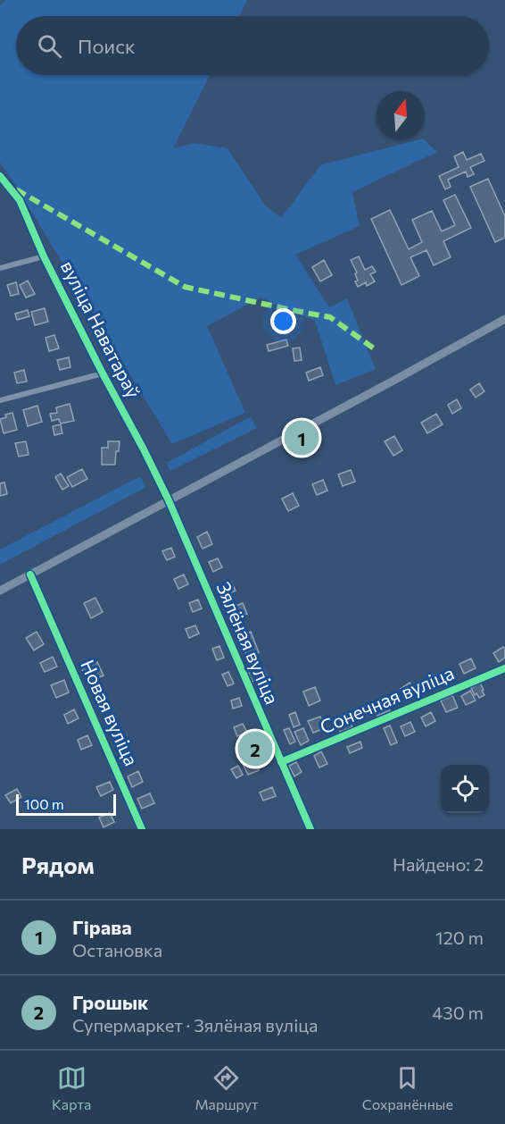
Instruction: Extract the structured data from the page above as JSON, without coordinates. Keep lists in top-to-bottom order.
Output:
{
  "streets": {
    "street": [
      "вуліца Наватараў",
      "Зялёная вуліца",
      "Сонечная вуліца",
      "Новая вуліца"
    ]
  },
  "crossings": [
    ["вуліца Наватараў", "Зялёная вуліца"],
    ["Зялёная вуліца", "Сонечная вуліца"]
  ],
  "scale_bar": "100 m",
  "north": "top",
  "page": {
    "search": "Поиск",
    "pins": ["1", "2"],
    "scale": "100 m",
    "heading": ["Рядом", "Найдено: 2"],
    "list": [
      {
        "mark": "1",
        "name": "Гірава",
        "note": "Остановка",
        "value": "120 m"
      },
      {
        "mark": "2",
        "name": "Грошык",
        "note": "Супермаркет · Зялёная вуліца",
        "value": "430 m"
      }
    ],
    "nav": ["Карта", "Маршрут", "Сохранённые"]
  }
}
